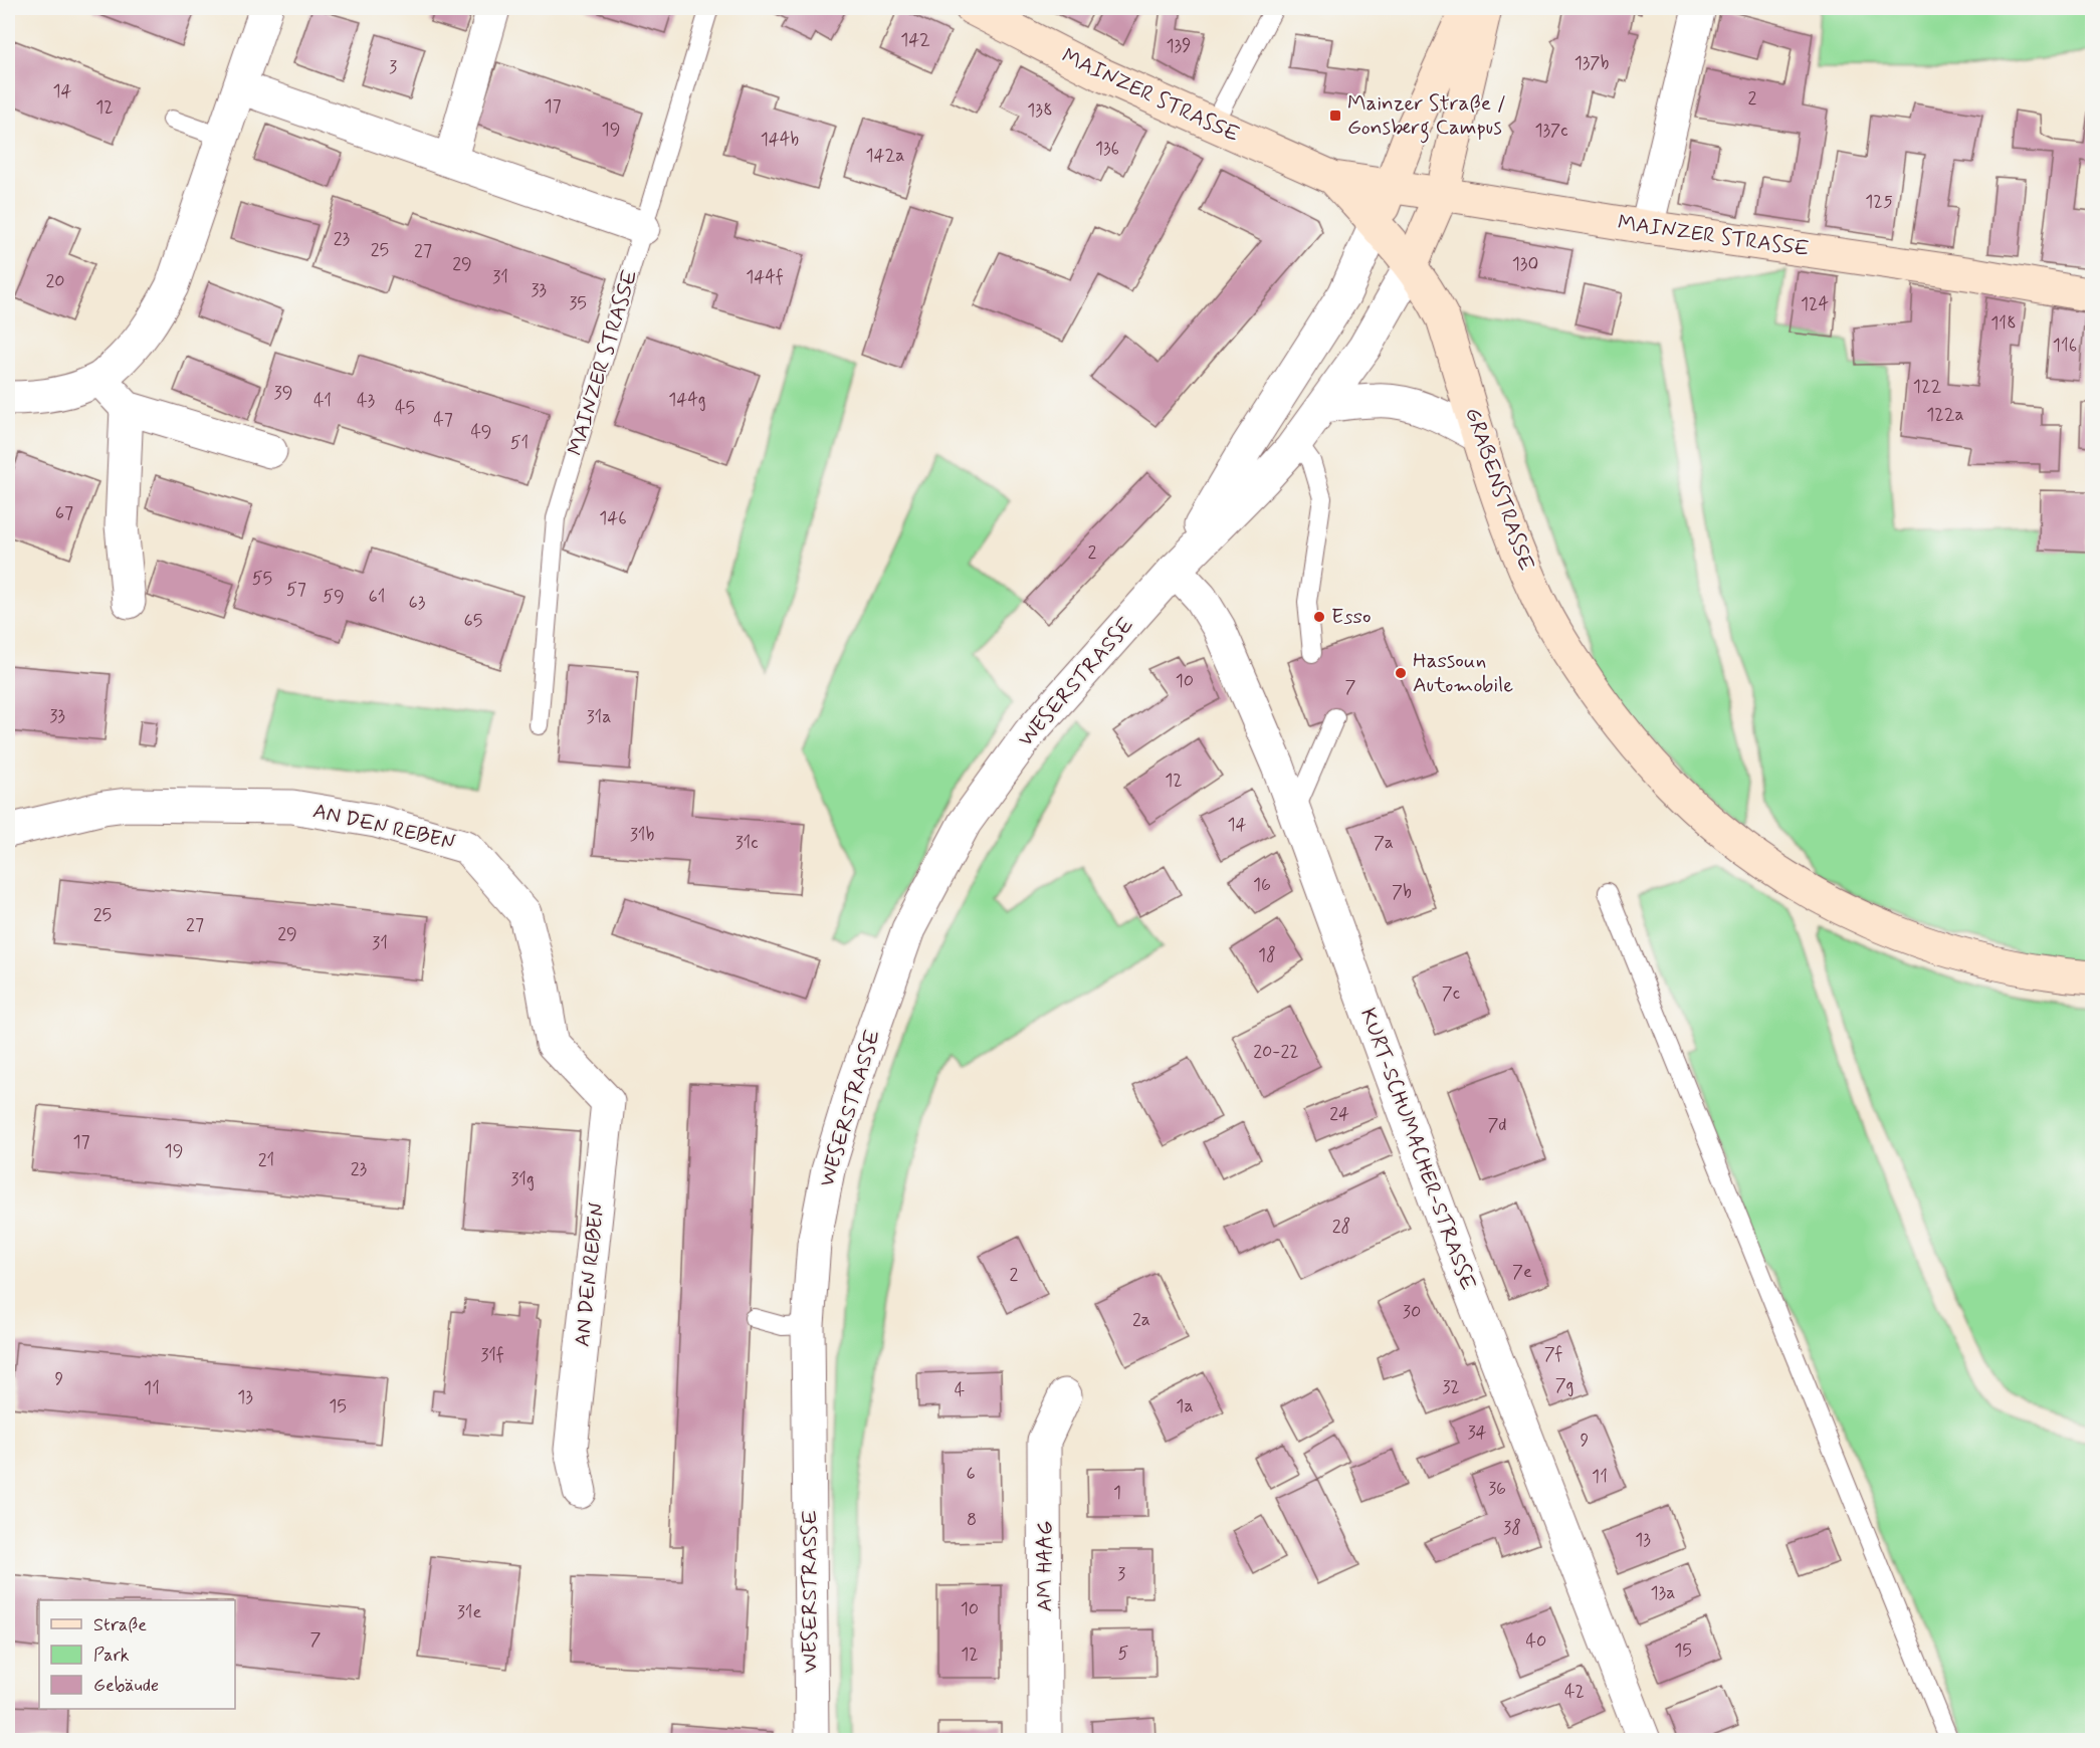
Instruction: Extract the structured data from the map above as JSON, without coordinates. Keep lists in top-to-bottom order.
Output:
{
  "streets": {
    "main road": ["MAINZER STRASSE", "GRABENSTRASSE"],
    "street": [
      "WESERSTRASSE",
      "AN DEN REBEN",
      "KURT-SCHUMACHER-STRASSE",
      "AM HAAG"
    ]
  },
  "crossings": [
    ["MAINZER STRASSE", "GRABENSTRASSE"],
    ["MAINZER STRASSE", "WESERSTRASSE"],
    ["GRABENSTRASSE", "WESERSTRASSE"],
    ["WESERSTRASSE", "KURT-SCHUMACHER-STRASSE"]
  ],
  "places": {
    "transit": ["Mainzer Straße / Gonsberg Campus"],
    "other": ["Esso", "Hassoun Automobile"]
  },
  "house_numbers": [
    "142",
    "139",
    "137b",
    "3",
    "14",
    "2",
    "17",
    "12",
    "138",
    "19",
    "137c",
    "144b",
    "136",
    "142a",
    "125",
    "23",
    "25",
    "27",
    "29",
    "130",
    "31",
    "144f",
    "20",
    "33",
    "35",
    "124",
    "118",
    "116",
    "122",
    "39",
    "144g",
    "41",
    "43",
    "45",
    "122a",
    "47",
    "49",
    "51",
    "67",
    "146",
    "2",
    "55",
    "57",
    "59",
    "61",
    "63",
    "65",
    "10",
    "7",
    "33",
    "31a",
    "12",
    "14",
    "31b",
    "31c",
    "7a",
    "16",
    "7b",
    "25",
    "27",
    "29",
    "31",
    "18",
    "7c",
    "20-22",
    "24",
    "7d",
    "17",
    "19",
    "21",
    "23",
    "31g",
    "28",
    "7e",
    "2",
    "30",
    "2a",
    "7f",
    "31f",
    "9",
    "7g",
    "32",
    "11",
    "4",
    "13",
    "15",
    "1a",
    "34",
    "9",
    "6",
    "11",
    "36",
    "1",
    "8",
    "38",
    "13",
    "3",
    "13a",
    "10",
    "31e",
    "7",
    "40",
    "15",
    "5",
    "12",
    "42"
  ],
  "legend": ["Straße", "Park", "Gebäude"]
}
